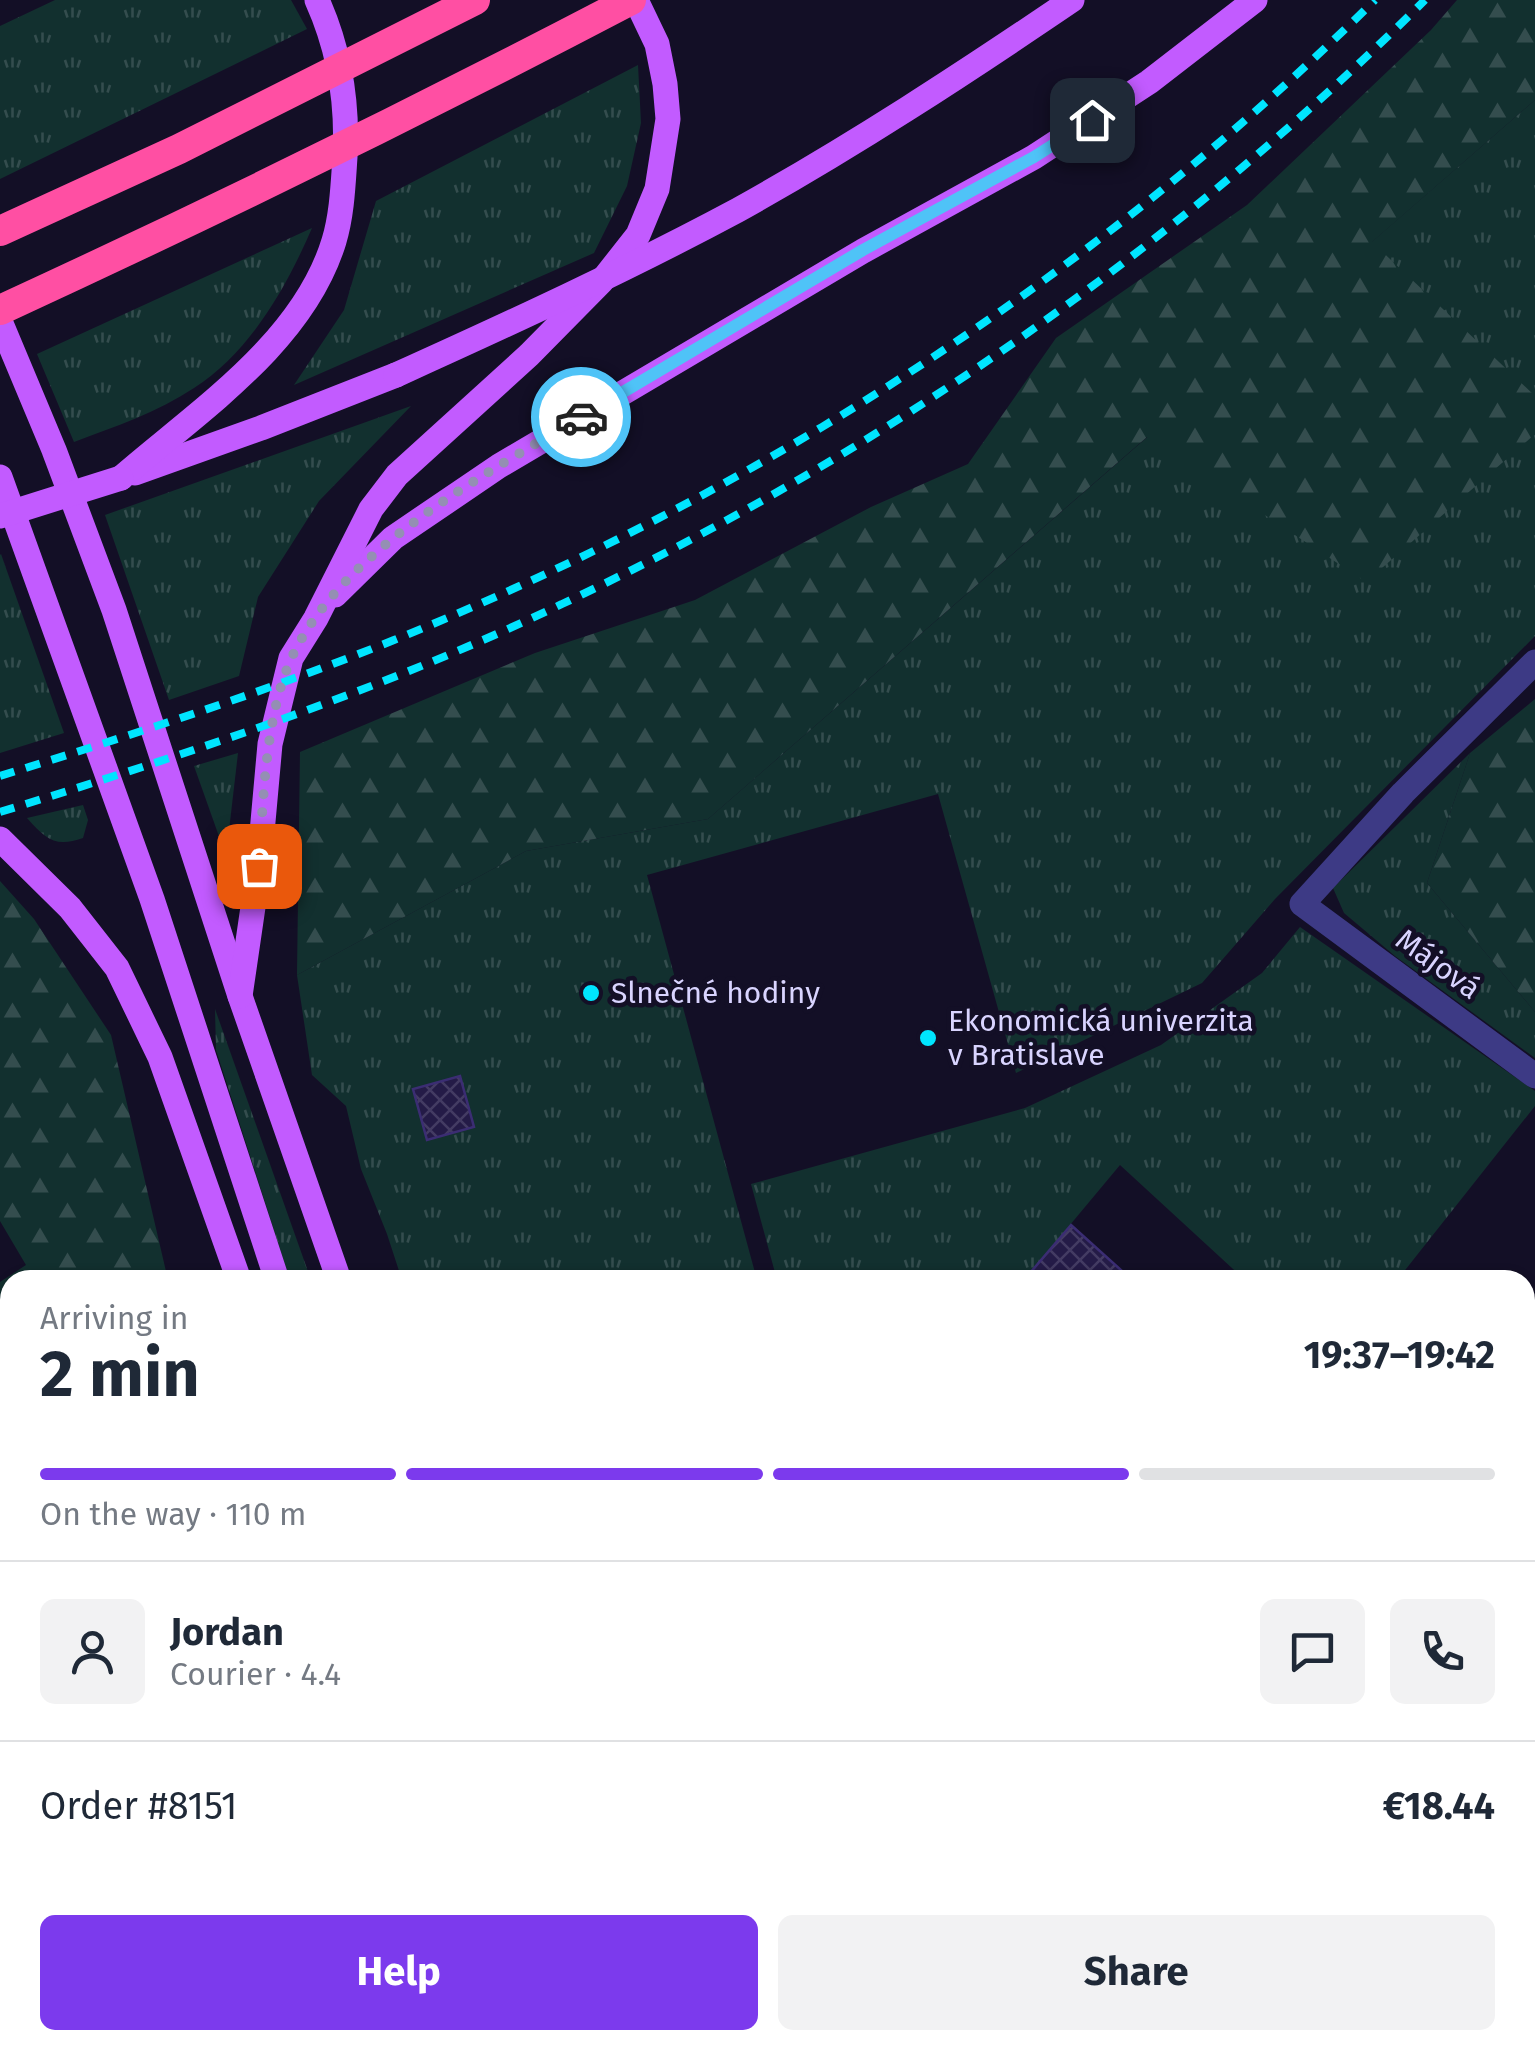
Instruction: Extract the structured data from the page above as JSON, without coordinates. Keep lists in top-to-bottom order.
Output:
{
  "streets": {
    "street": ["Májová"]
  },
  "places": ["Slnečné hodiny", "Ekonomická univerzita v Bratislave"],
  "page": {
    "heading": ["2 min", "Arriving in", "19:37–19:42"],
    "panel": [
      "Jordan",
      "Courier · 4.4",
      "Order #8151",
      "€18.44"
    ],
    "bar": "On the way · 110 m",
    "buttons": ["Help", "Share"]
  }
}
